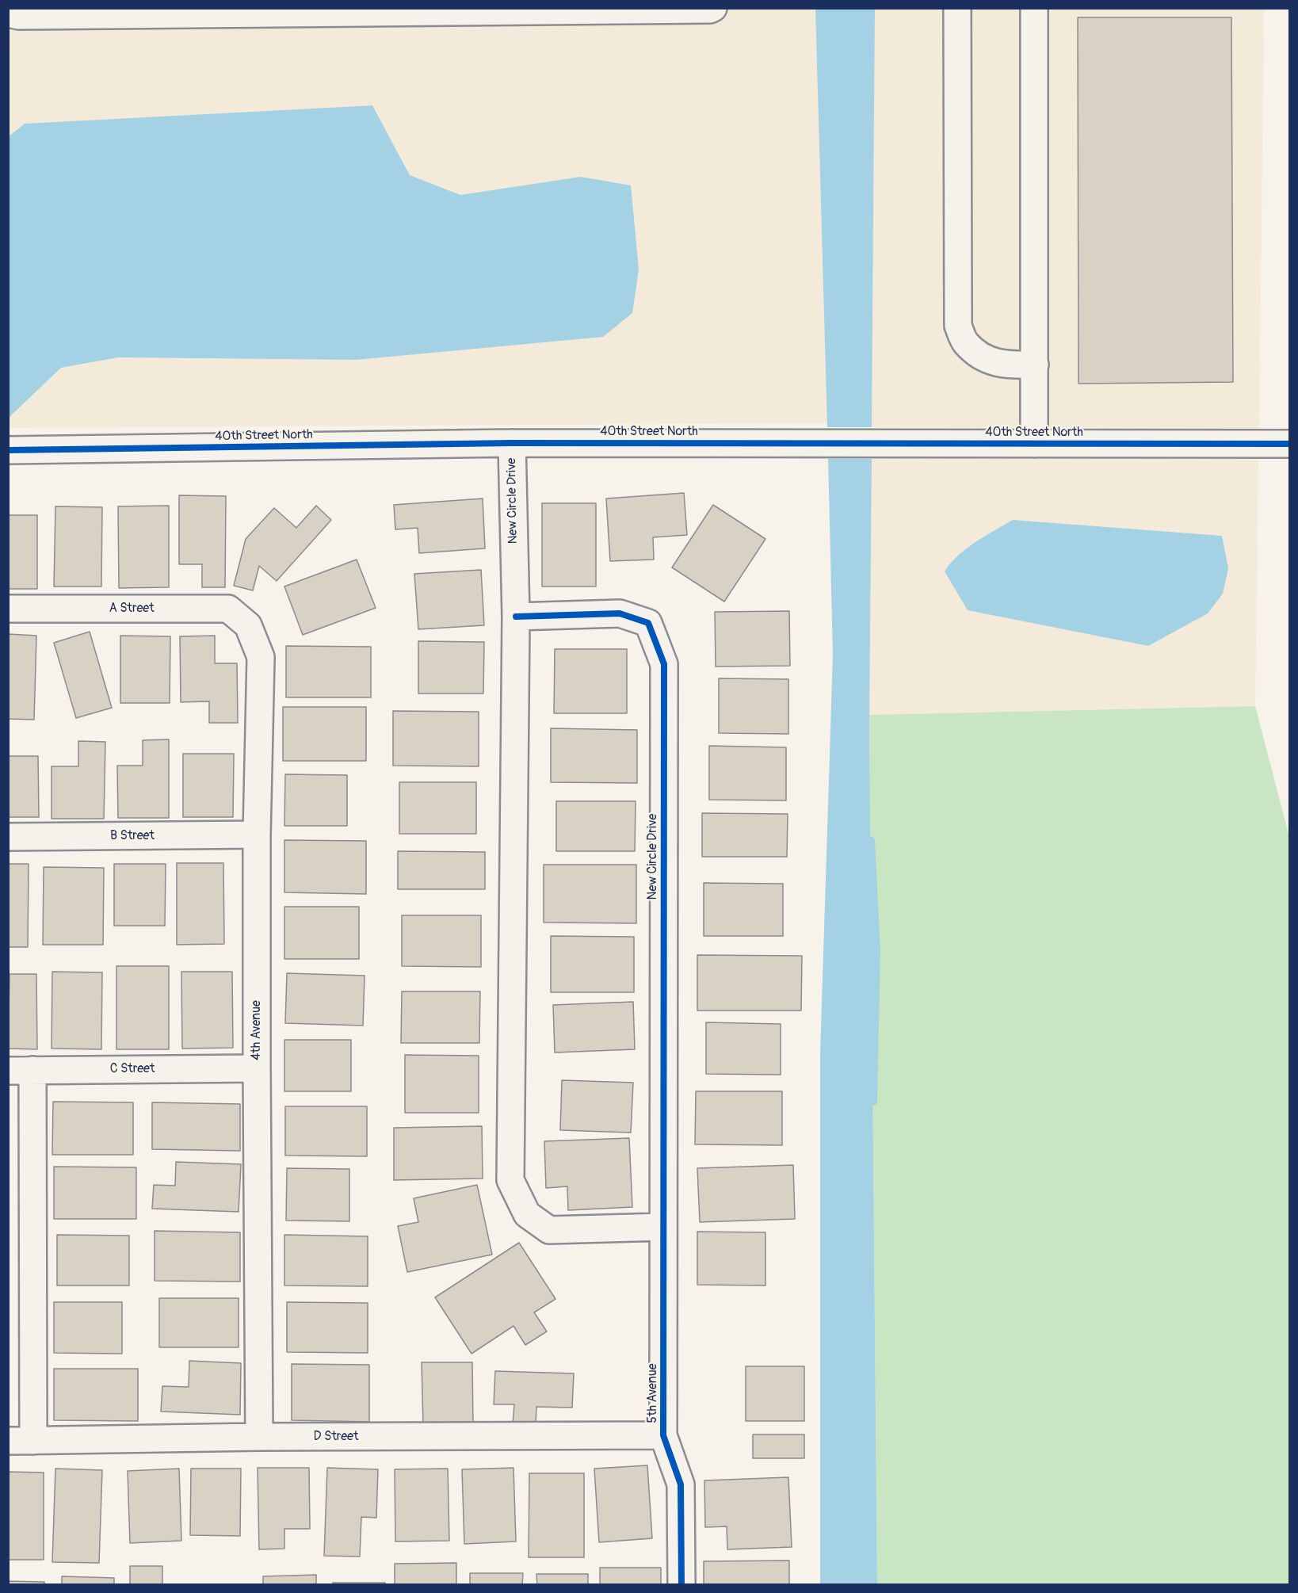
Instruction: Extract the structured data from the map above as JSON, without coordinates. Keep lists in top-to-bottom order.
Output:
{
  "streets": {
    "street": [
      "40th Street North",
      "New Circle Drive",
      "A Street",
      "B Street",
      "4th Avenue",
      "C Street",
      "5th Avenue",
      "D Street"
    ]
  },
  "crossings": [
    ["40th Street North", "New Circle Drive"],
    ["New Circle Drive", "5th Avenue"],
    ["A Street", "4th Avenue"],
    ["B Street", "4th Avenue"],
    ["4th Avenue", "C Street"],
    ["4th Avenue", "D Street"],
    ["5th Avenue", "D Street"]
  ]
}
